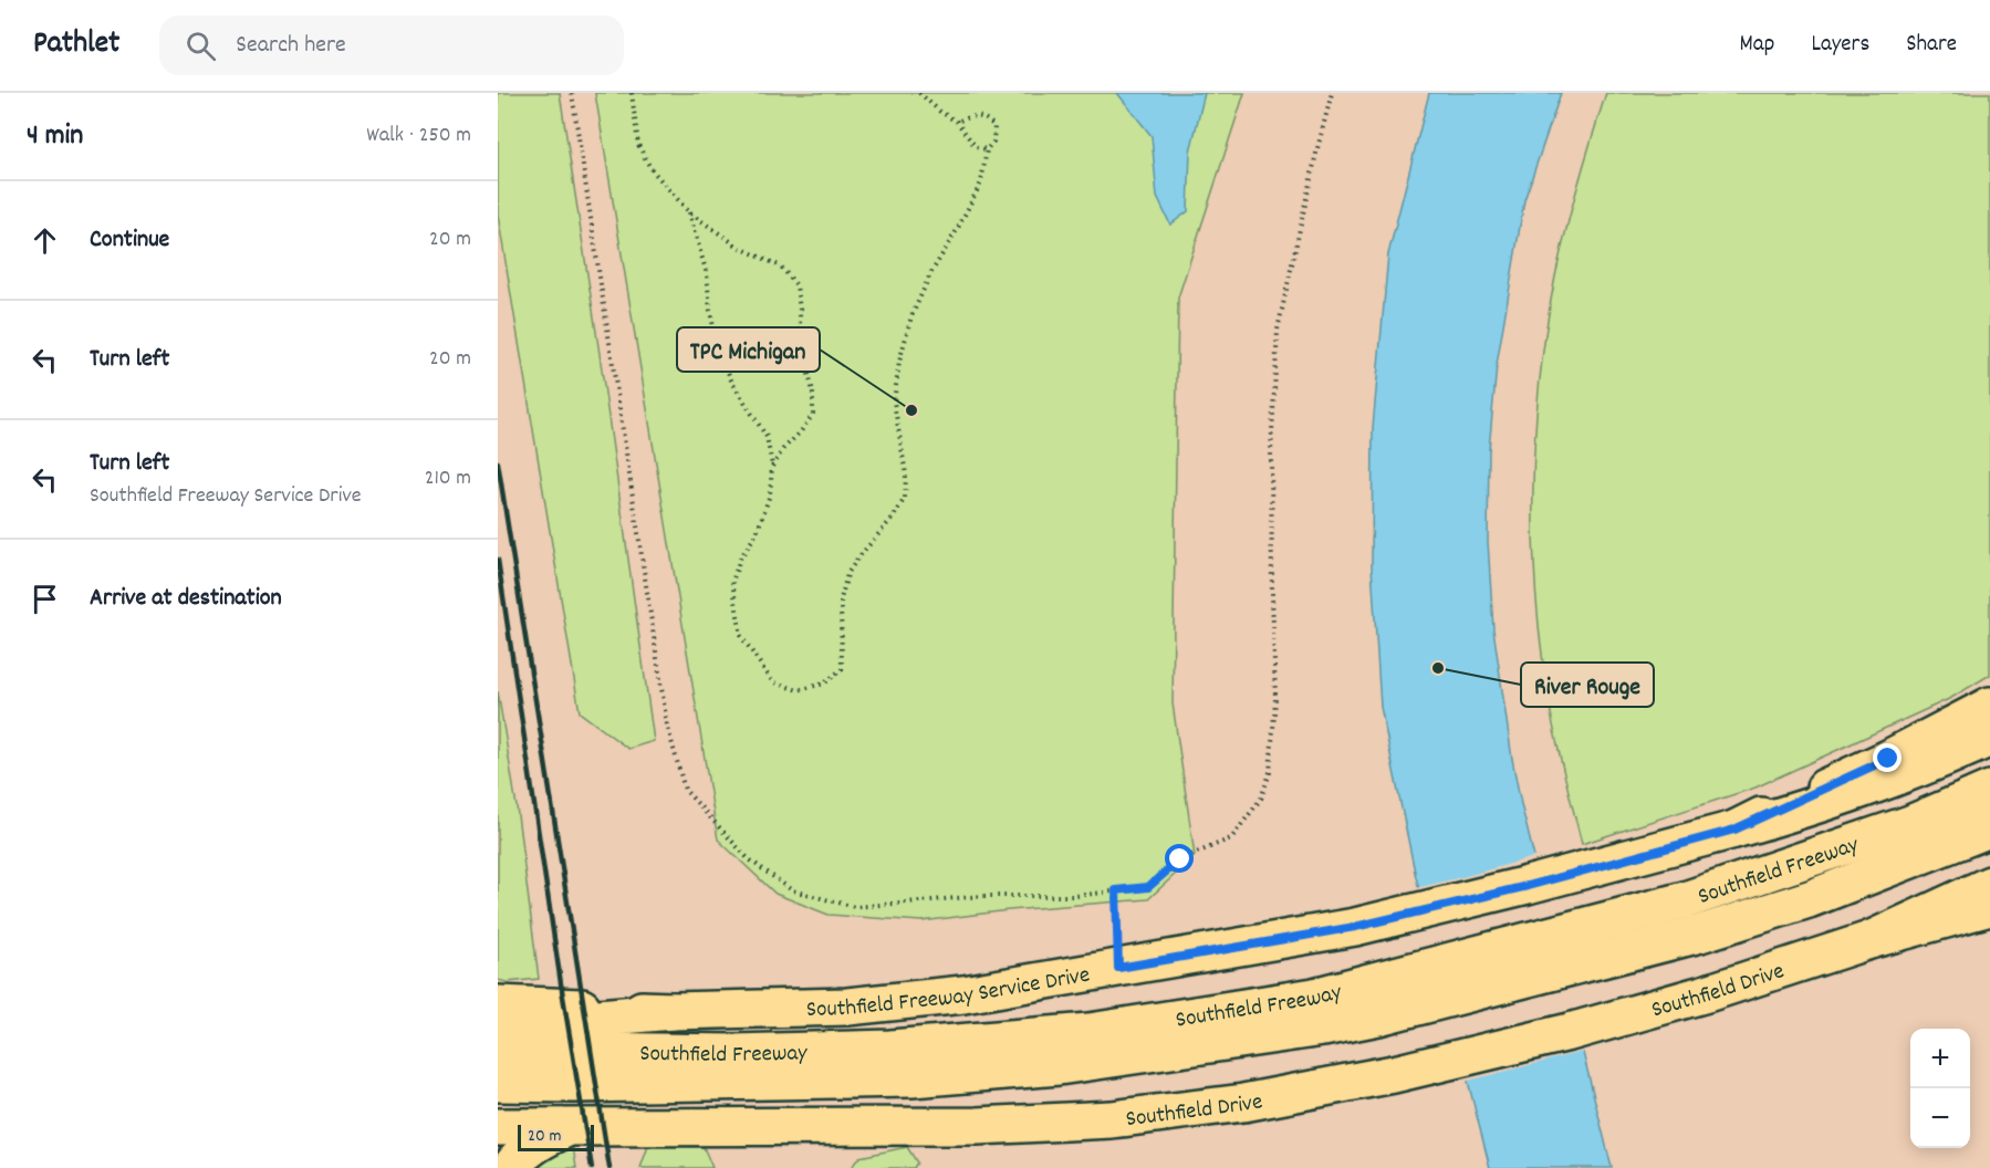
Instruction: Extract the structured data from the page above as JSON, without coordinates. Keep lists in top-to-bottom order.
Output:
{
  "streets": {
    "main road": ["Southfield Freeway", "Southfield Freeway Service Drive", "Southfield Drive"]
  },
  "places": ["TPC Michigan", "River Rouge"],
  "scale_bar": "20 m",
  "page": {
    "header": "Pathlet",
    "search": "Search here",
    "nav": ["Map", "Layers", "Share"],
    "heading": ["4 min", "Walk · 250 m"],
    "list": [
      ["Continue", "20 m"],
      ["Turn left", "20 m"],
      ["Turn left", "Southfield Freeway Service Drive", "210 m"],
      "Arrive at destination"
    ],
    "map_buttons": ["+", "−"],
    "scale": "20 m"
  }
}
